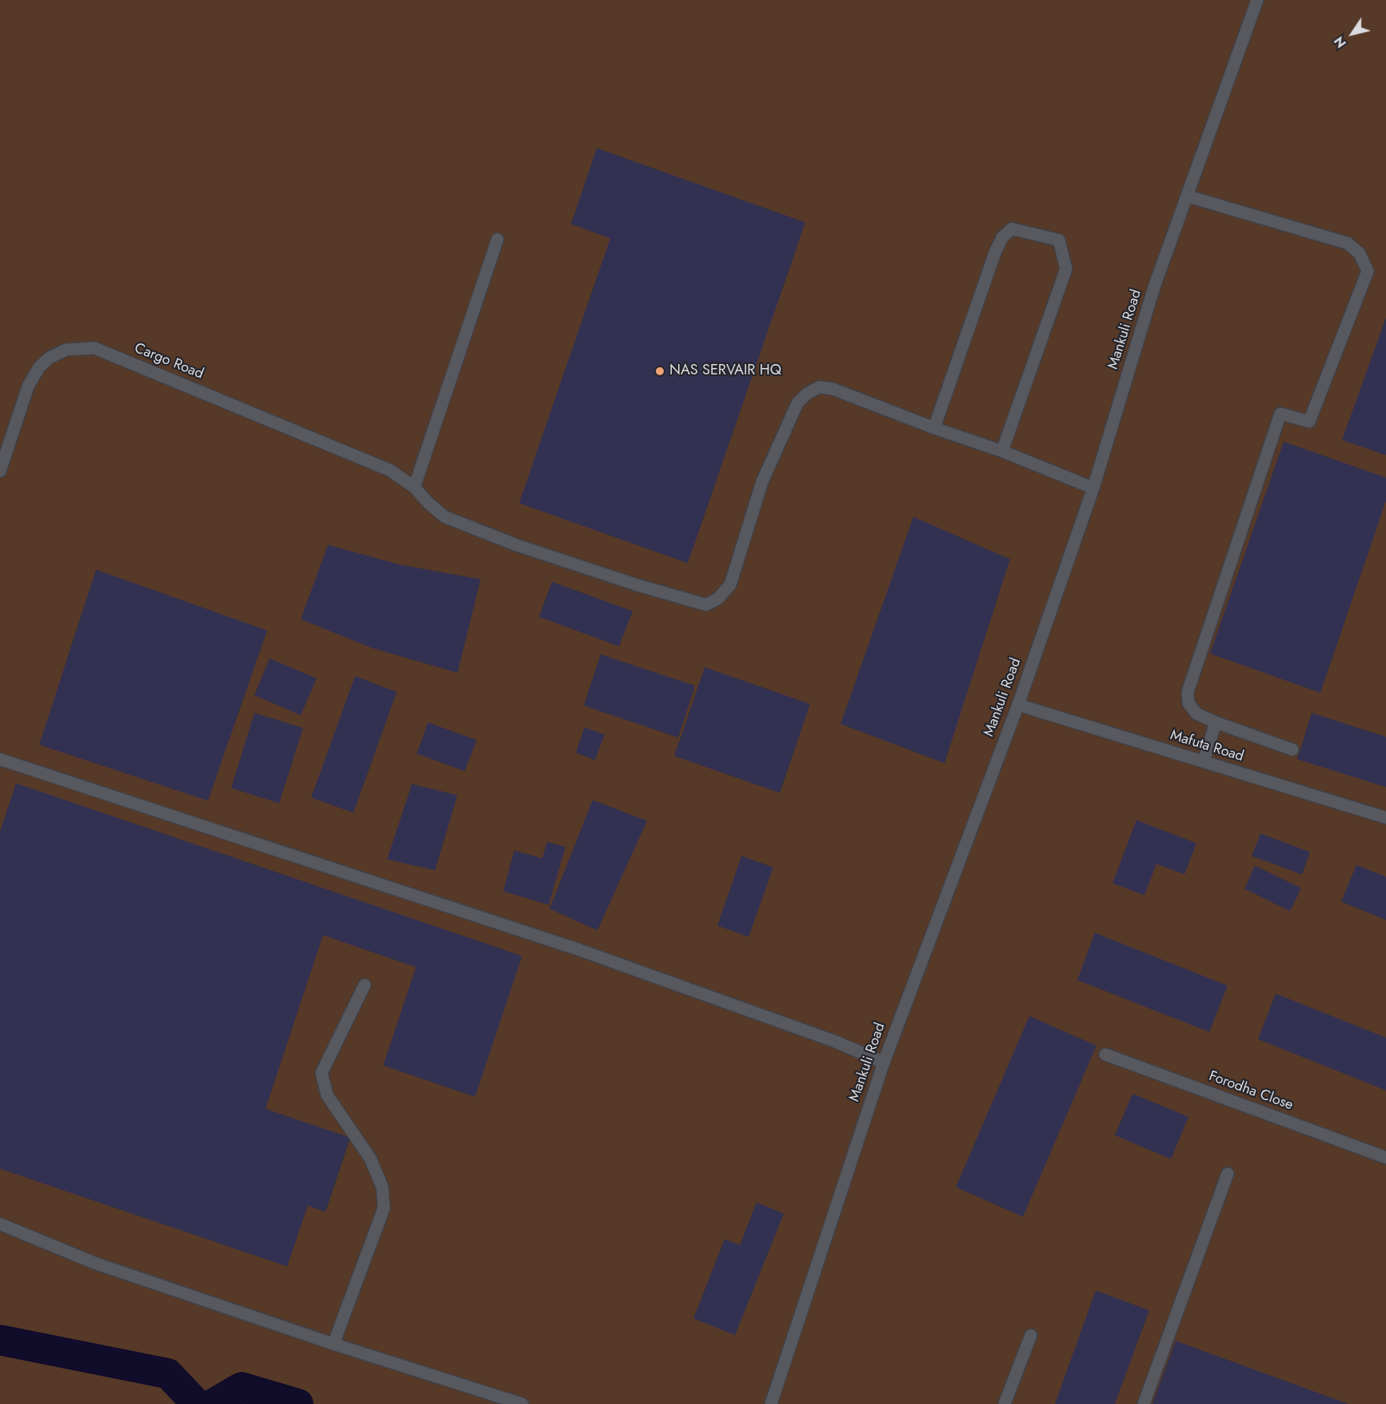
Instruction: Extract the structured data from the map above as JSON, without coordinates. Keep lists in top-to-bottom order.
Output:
{
  "streets": {
    "street": [
      "Mankuli Road",
      "Cargo Road",
      "Mafuta Road",
      "Forodha Close"
    ]
  },
  "crossings": [
    ["Mankuli Road", "Mafuta Road"]
  ],
  "places": ["NAS SERVAIR HQ"],
  "north": "bottom left"
}
